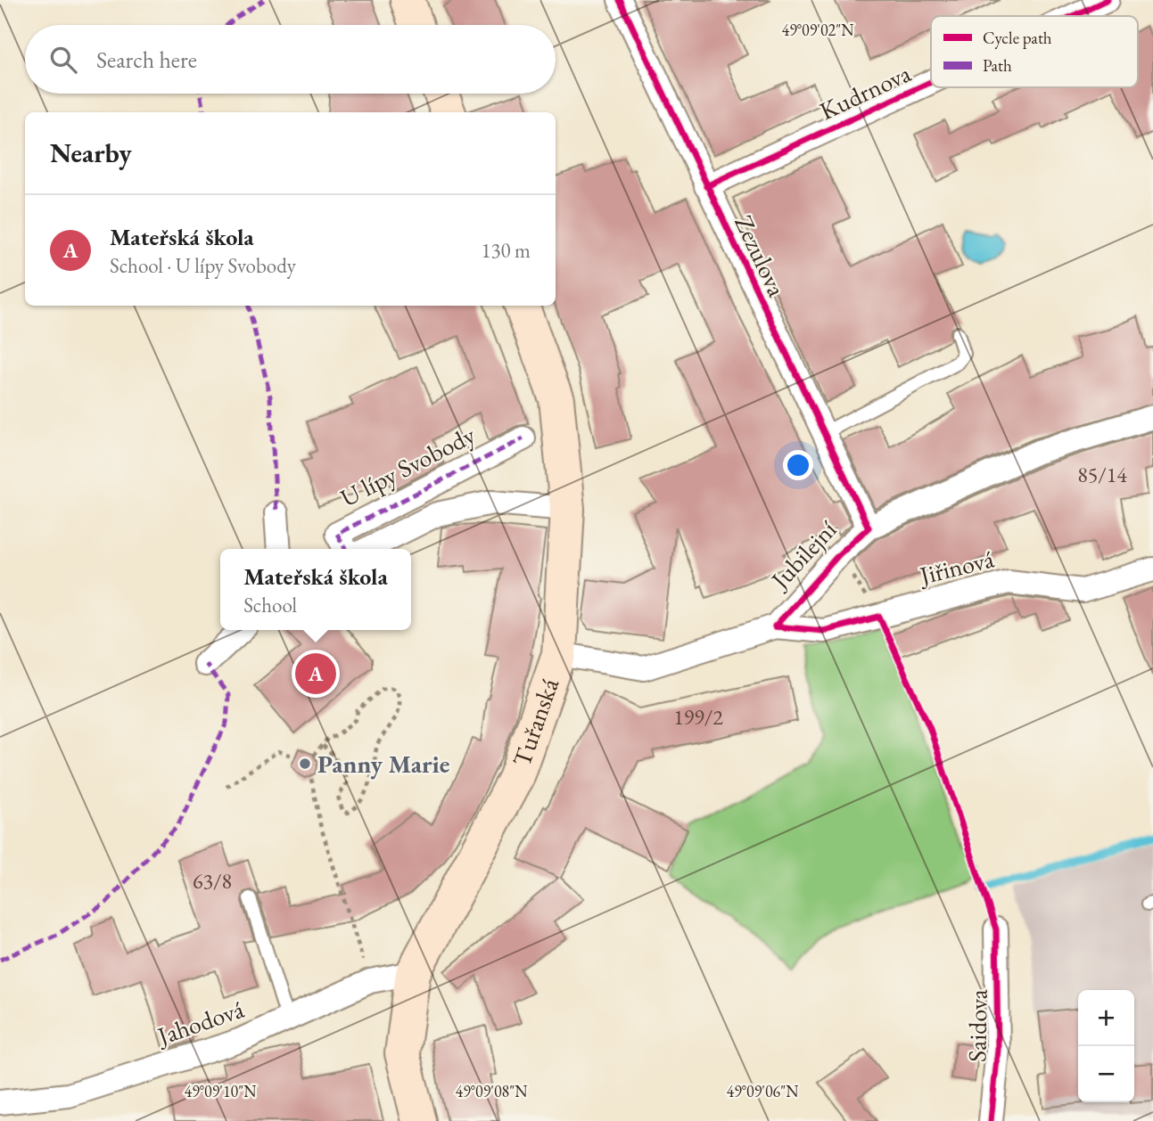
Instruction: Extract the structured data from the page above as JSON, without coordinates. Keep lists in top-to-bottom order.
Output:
{
  "streets": {
    "main road": ["Tuřanská"],
    "street": [
      "Kudrnova",
      "Zezulova",
      "U lípy Svobody",
      "Jubilejní",
      "Jiřinová",
      "Jahodová",
      "Saidova"
    ]
  },
  "crossings": [
    ["Kudrnova", "Zezulova"],
    ["Zezulova", "Jubilejní"],
    ["Jubilejní", "Jiřinová"],
    ["Jubilejní", "Tuřanská"],
    ["Tuřanská", "Jahodová"]
  ],
  "places": ["Panny Marie"],
  "house_numbers": ["85/14", "199/2", "63/8"],
  "legend": ["Cycle path", "Path"],
  "page": {
    "search": "Search here",
    "heading": "Nearby",
    "list": [
      {
        "mark": "A",
        "name": "Mateřská škola",
        "note": "School · U lípy Svobody",
        "value": "130 m"
      }
    ],
    "popup": ["Mateřská škola", "School"],
    "pins": "A",
    "map_buttons": ["+", "−"]
  },
  "coordinates": [
    "49°09'02\"N",
    "49°09'10\"N",
    "49°09'08\"N",
    "49°09'06\"N"
  ]
}
